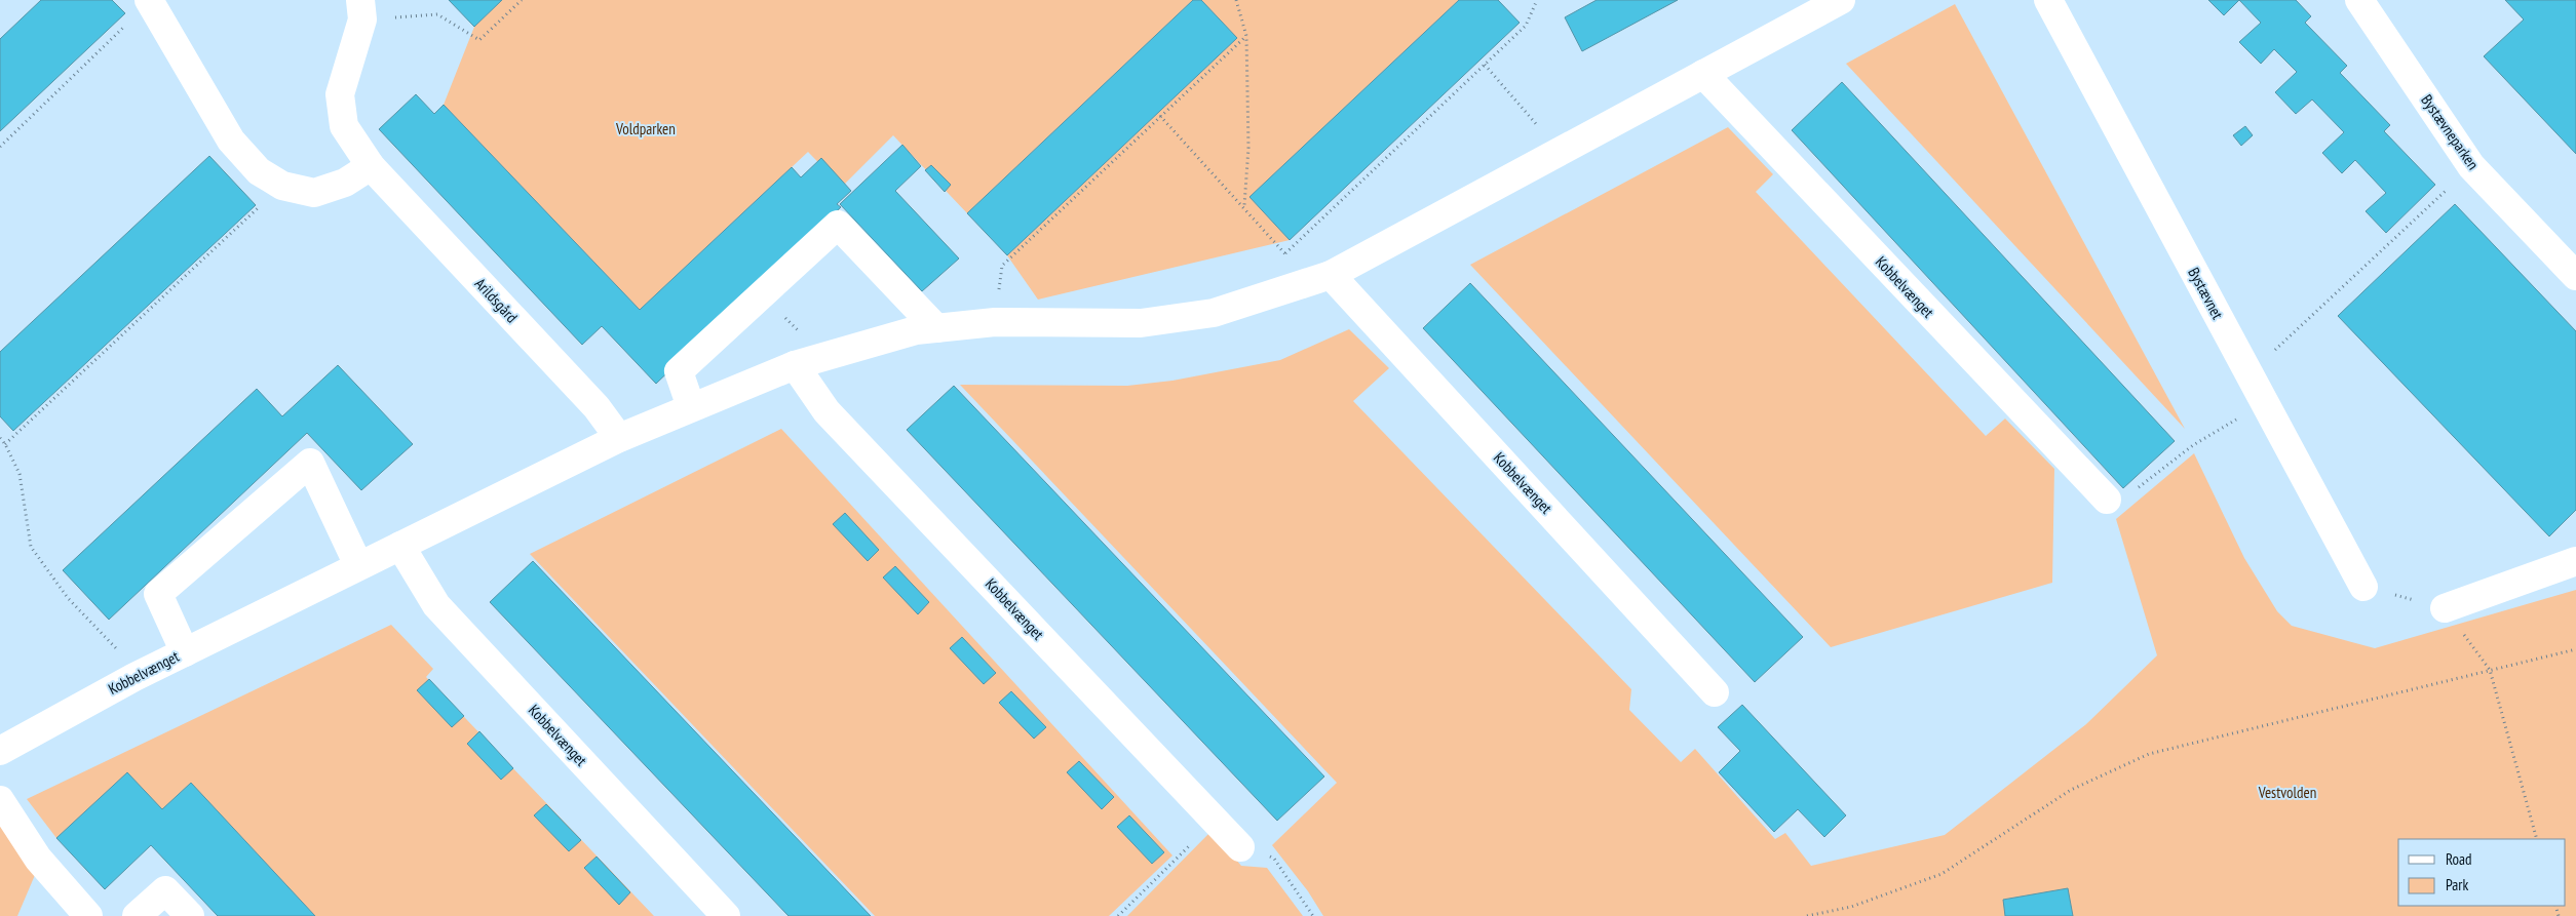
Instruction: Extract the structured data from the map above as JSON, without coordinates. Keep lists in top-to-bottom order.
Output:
{
  "streets": {
    "street": [
      "Bystævneparken",
      "Kobbelvænget",
      "Bystævnet",
      "Arildsgård"
    ]
  },
  "crossings": [
    ["Kobbelvænget", "Arildsgård"]
  ],
  "parks": ["Voldparken", "Vestvolden"],
  "legend": ["Road", "Park"]
}
